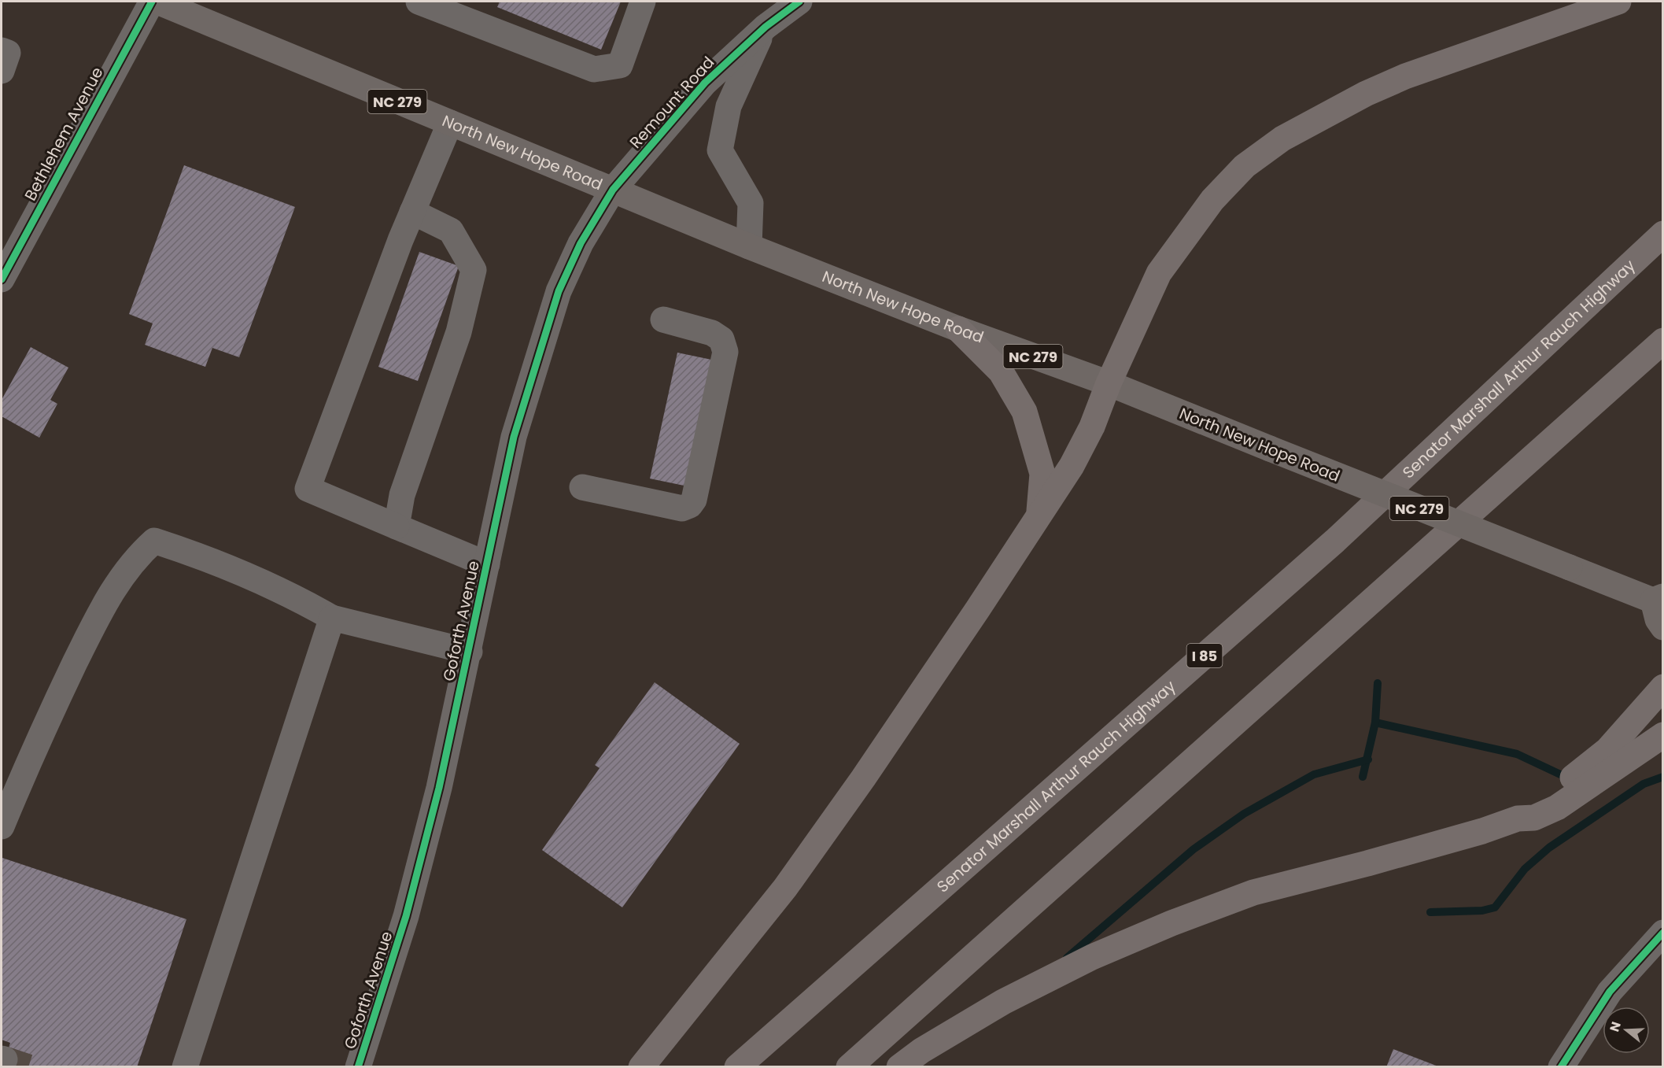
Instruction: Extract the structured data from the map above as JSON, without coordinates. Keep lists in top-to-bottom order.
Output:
{
  "streets": {
    "highway": ["Senator Marshall Arthur Rauch Highway", "I 85"],
    "main road": ["NC 279", "North New Hope Road"],
    "street": ["Remount Road", "Bethlehem Avenue", "Goforth Avenue"]
  },
  "crossings": [
    ["Remount Road", "North New Hope Road"],
    ["Remount Road", "Goforth Avenue"],
    ["North New Hope Road", "Goforth Avenue"]
  ],
  "north": "left"
}
